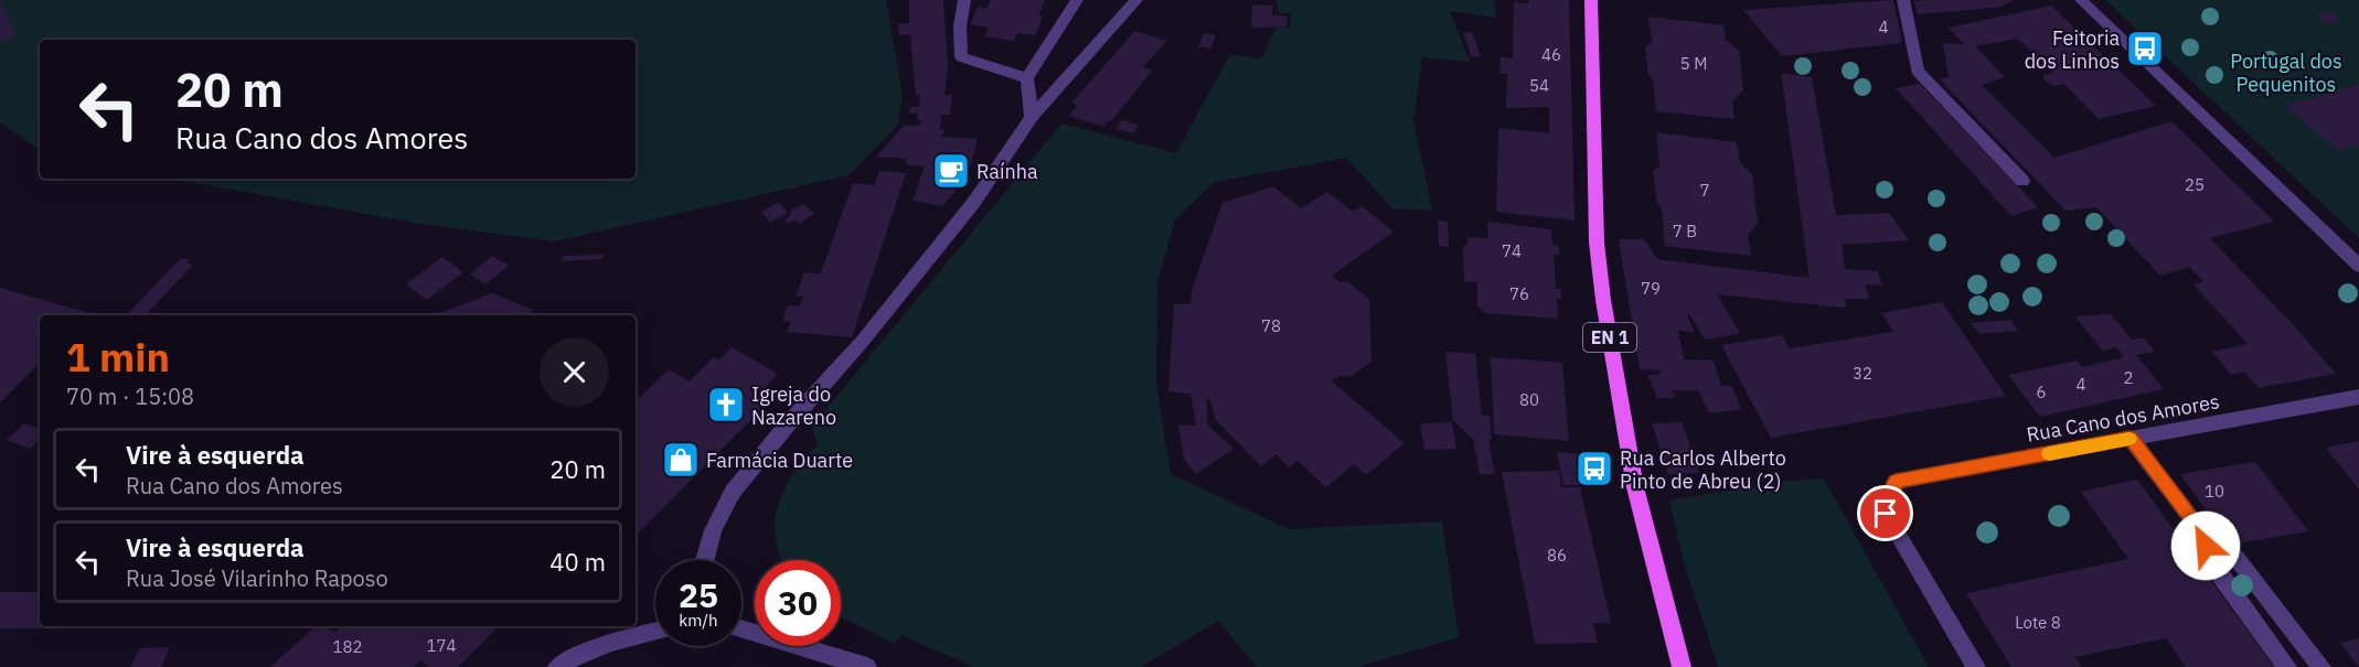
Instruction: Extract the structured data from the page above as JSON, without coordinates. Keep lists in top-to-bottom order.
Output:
{
  "streets": {
    "main road": ["EN 1"],
    "street": ["Rua Cano dos Amores"]
  },
  "parks": ["Portugal dos Pequenitos"],
  "places": {
    "bus stop": ["Feitoria dos Linhos", "Rua Carlos Alberto Pinto de Abreu (2)"],
    "cafe": ["Raínha"],
    "church": ["Igreja do Nazareno"],
    "shop": ["Farmácia Duarte"]
  },
  "house_numbers": [
    "4",
    "46",
    "5 M",
    "54",
    "25",
    "7",
    "7 B",
    "74",
    "79",
    "76",
    "78",
    "32",
    "2",
    "4",
    "6",
    "80",
    "10",
    "86",
    "Lote 8",
    "174",
    "182"
  ],
  "page": {
    "turn": ["20 m", "Rua Cano dos Amores"],
    "heading": ["1 min", "70 m · 15:08"],
    "list": [
      {
        "name": "Vire à esquerda",
        "note": "Rua Cano dos Amores",
        "value": "20 m"
      },
      {
        "name": "Vire à esquerda",
        "note": "Rua José Vilarinho Raposo",
        "value": "40 m"
      }
    ],
    "speed": "25 km/h",
    "limit": "30"
  }
}
